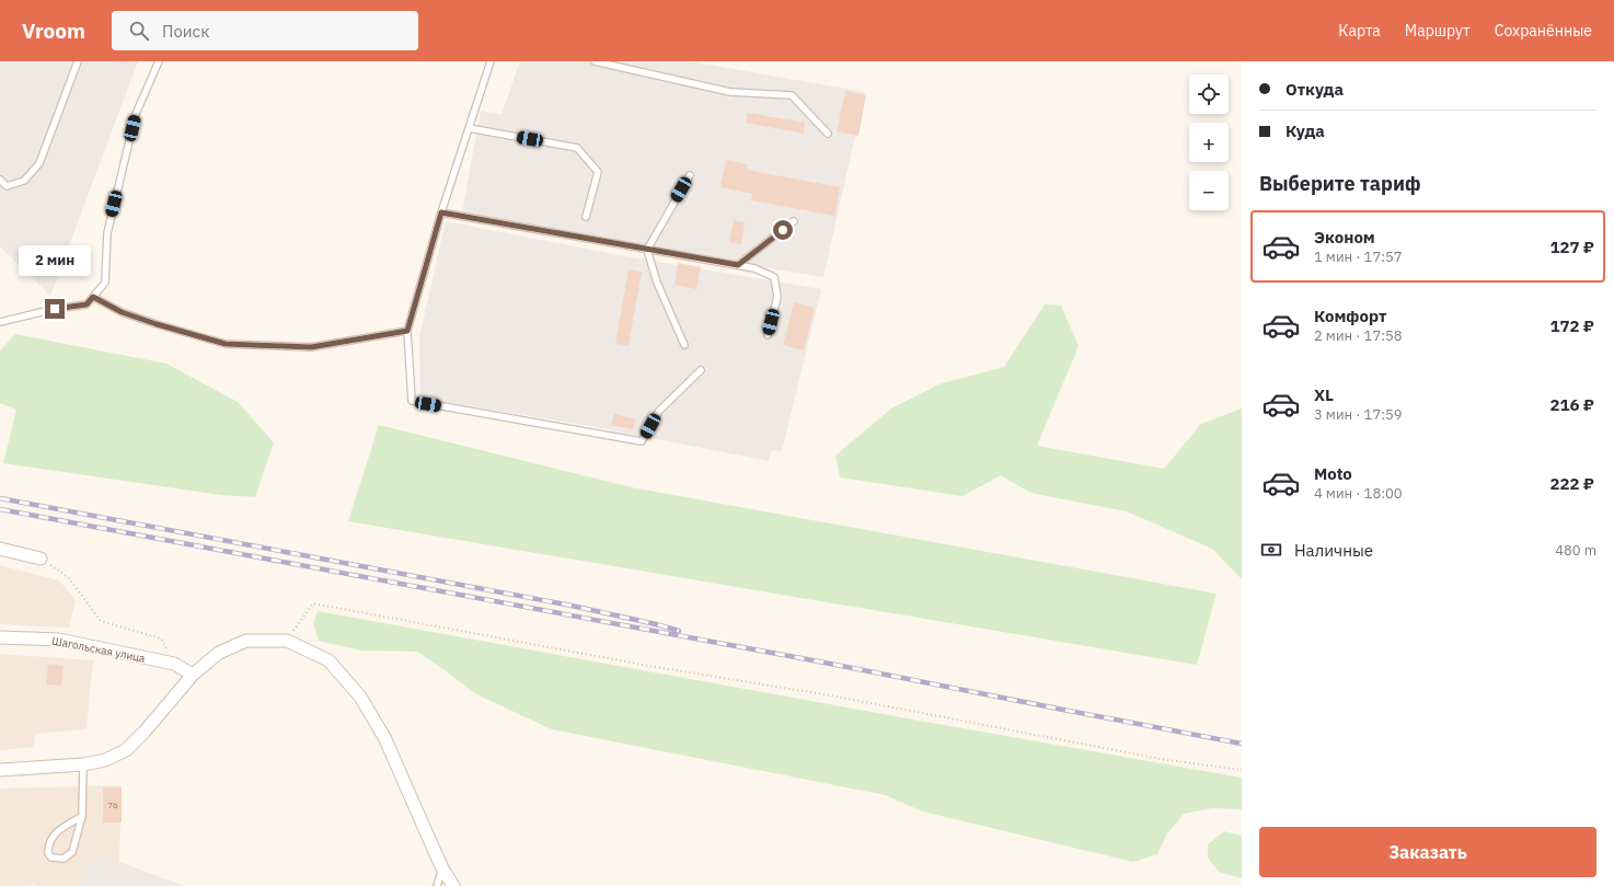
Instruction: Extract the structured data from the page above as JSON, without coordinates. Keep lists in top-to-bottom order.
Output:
{
  "streets": {
    "street": ["Шагольская улица"]
  },
  "house_numbers": ["76"],
  "page": {
    "header": "Vroom",
    "search": "Поиск",
    "nav": ["Карта", "Маршрут", "Сохранённые"],
    "banner": ["Откуда", "Куда"],
    "map_buttons": ["+", "−"],
    "heading": "Выберите тариф",
    "list": [
      {
        "name": "Эконом",
        "note": "1 мин · 17:57",
        "value": "127 ₽"
      },
      {
        "name": "Комфорт",
        "note": "2 мин · 17:58",
        "value": "172 ₽"
      },
      {
        "name": "XL",
        "note": "3 мин · 17:59",
        "value": "216 ₽"
      },
      {
        "name": "Moto",
        "note": "4 мин · 18:00",
        "value": "222 ₽"
      }
    ],
    "bubble": "2 мин",
    "pay": ["Наличные", "480 m"],
    "buttons": "Заказать"
  }
}
